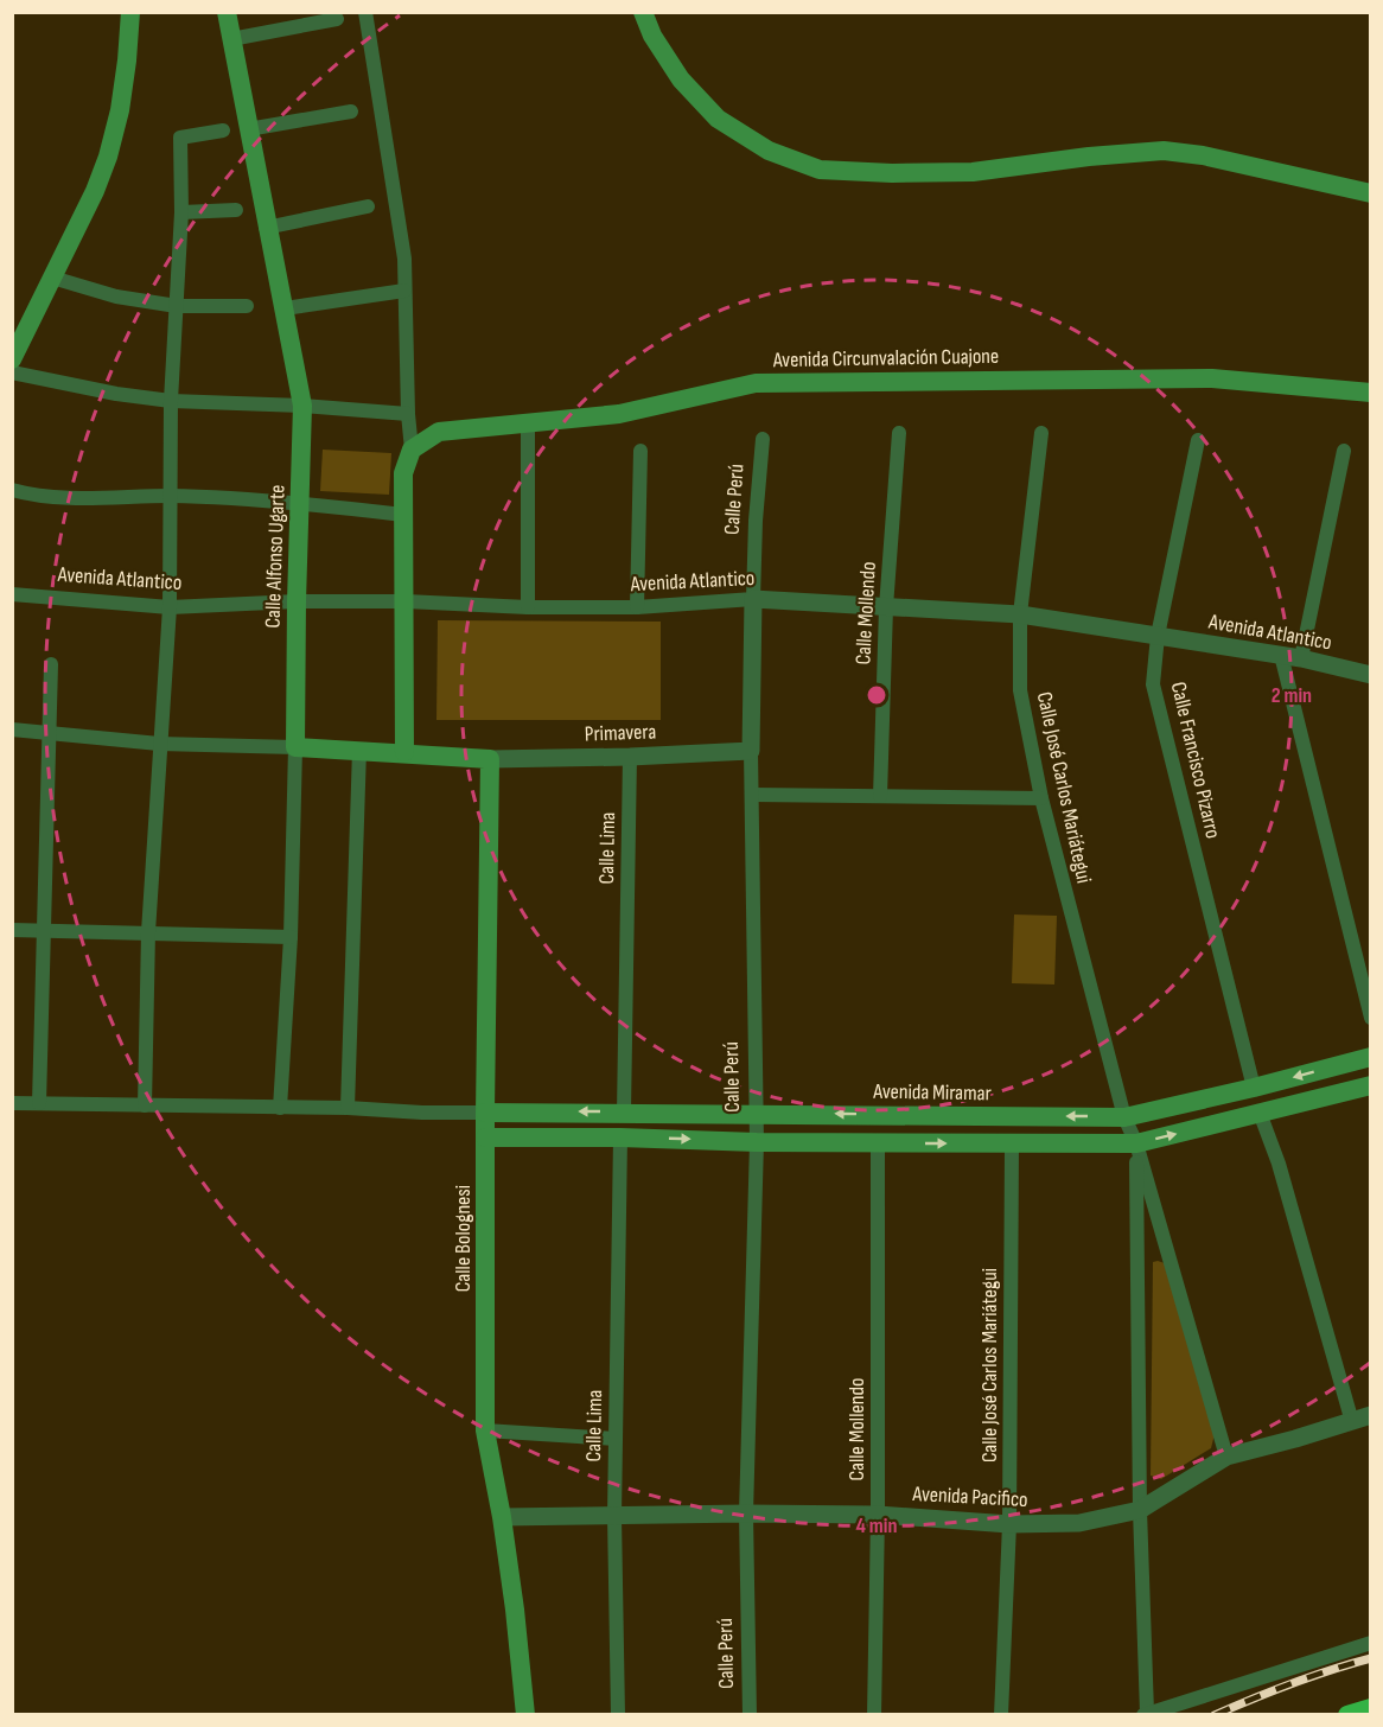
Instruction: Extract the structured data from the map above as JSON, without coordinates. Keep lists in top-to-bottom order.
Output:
{
  "streets": {
    "main road": [
      "Avenida Circunvalación Cuajone",
      "Calle Alfonso Ugarte",
      "Avenida Miramar",
      "Calle Bolognesi"
    ],
    "street": [
      "Calle Perú",
      "Avenida Atlantico",
      "Calle Mollendo",
      "Primavera",
      "Calle Francisco Pizarro",
      "Calle José Carlos Mariátegui",
      "Calle Lima",
      "Avenida Pacifico"
    ]
  },
  "crossings": [
    ["Calle Perú", "Avenida Atlantico"],
    ["Calle Perú", "Primavera"],
    ["Calle Perú", "Avenida Miramar"],
    ["Calle Perú", "Avenida Pacifico"],
    ["Calle Alfonso Ugarte", "Avenida Atlantico"],
    ["Avenida Atlantico", "Calle Mollendo"],
    ["Avenida Atlantico", "Calle Francisco Pizarro"],
    ["Avenida Atlantico", "Calle José Carlos Mariátegui"],
    ["Calle Mollendo", "Avenida Pacifico"],
    ["Primavera", "Calle Lima"],
    ["Primavera", "Calle Bolognesi"],
    ["Calle Francisco Pizarro", "Avenida Miramar"],
    ["Calle José Carlos Mariátegui", "Avenida Miramar"],
    ["Calle José Carlos Mariátegui", "Avenida Pacifico"],
    ["Calle Lima", "Avenida Miramar"],
    ["Calle Lima", "Avenida Pacifico"],
    ["Avenida Miramar", "Calle Bolognesi"],
    ["Calle Bolognesi", "Avenida Pacifico"]
  ],
  "rings": ["2 min", "4 min"]
}
